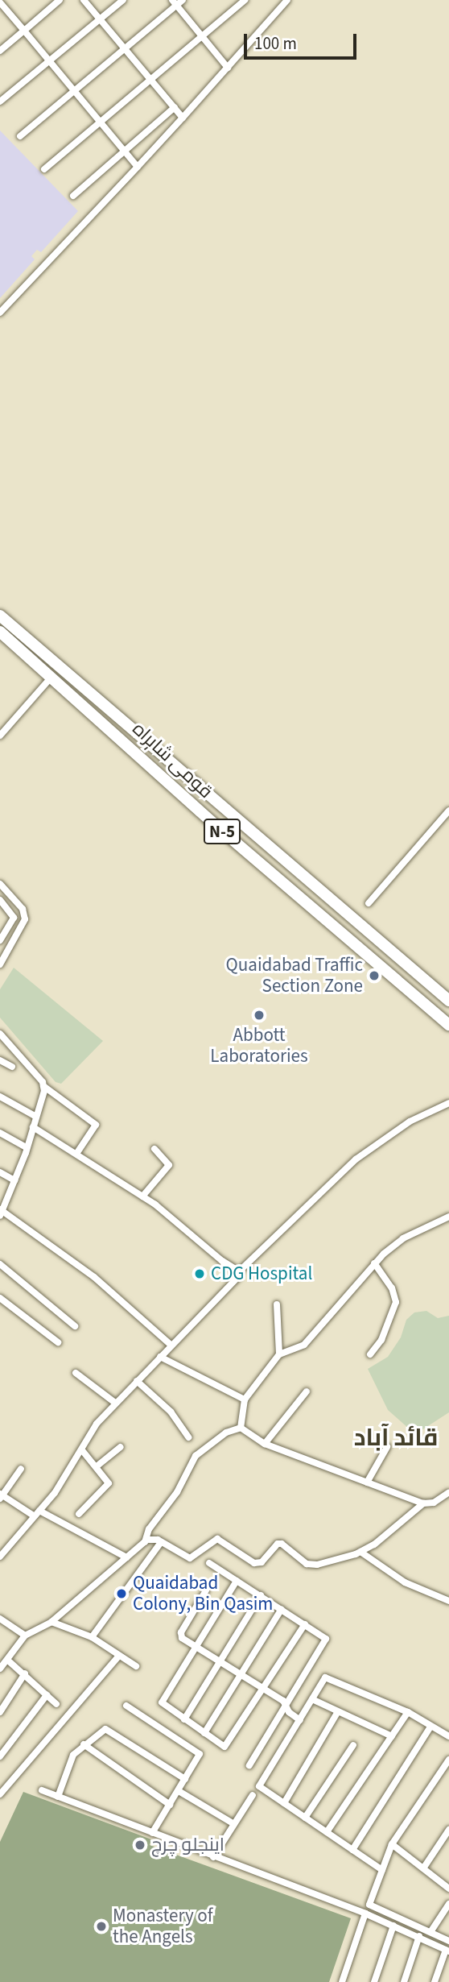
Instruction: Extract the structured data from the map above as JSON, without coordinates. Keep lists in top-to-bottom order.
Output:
{
  "streets": {
    "highway": ["قومی شاہراہ", "N-5"]
  },
  "districts": ["قائد آباد"],
  "places": [
    "Quaidabad Traffic Section Zone",
    "Abbott Laboratories",
    "CDG Hospital",
    "Quaidabad Colony, Bin Qasim",
    "اینجلو چرچ",
    "Monastery of the Angels"
  ],
  "scale_bar": "100 m"
}
